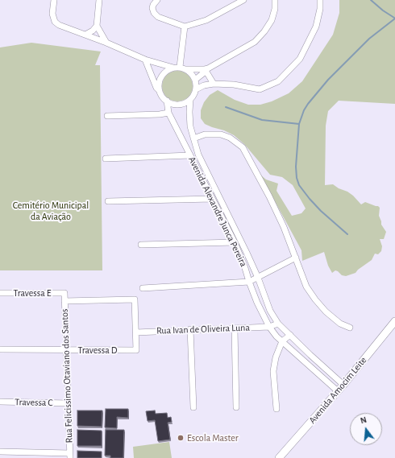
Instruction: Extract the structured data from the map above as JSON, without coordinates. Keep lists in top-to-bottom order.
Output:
{
  "streets": {
    "street": [
      "Avenida Alexandre Junca Pereira",
      "Travessa E",
      "Rua Ivan de Oliveira Luna",
      "Travessa D",
      "Rua Felicissimo Otaviano dos Santos",
      "Avenida Amocim Leite",
      "Travessa C"
    ]
  },
  "crossings": [
    ["Avenida Alexandre Junca Pereira", "Rua Ivan de Oliveira Luna"],
    ["Avenida Alexandre Junca Pereira", "Avenida Amocim Leite"],
    ["Travessa E", "Rua Felicissimo Otaviano dos Santos"],
    ["Rua Ivan de Oliveira Luna", "Travessa D"],
    ["Travessa D", "Rua Felicissimo Otaviano dos Santos"],
    ["Rua Felicissimo Otaviano dos Santos", "Travessa C"]
  ],
  "parks": ["Cemitério Municipal da Aviação"],
  "places": ["Escola Master"],
  "north": "top"
}
